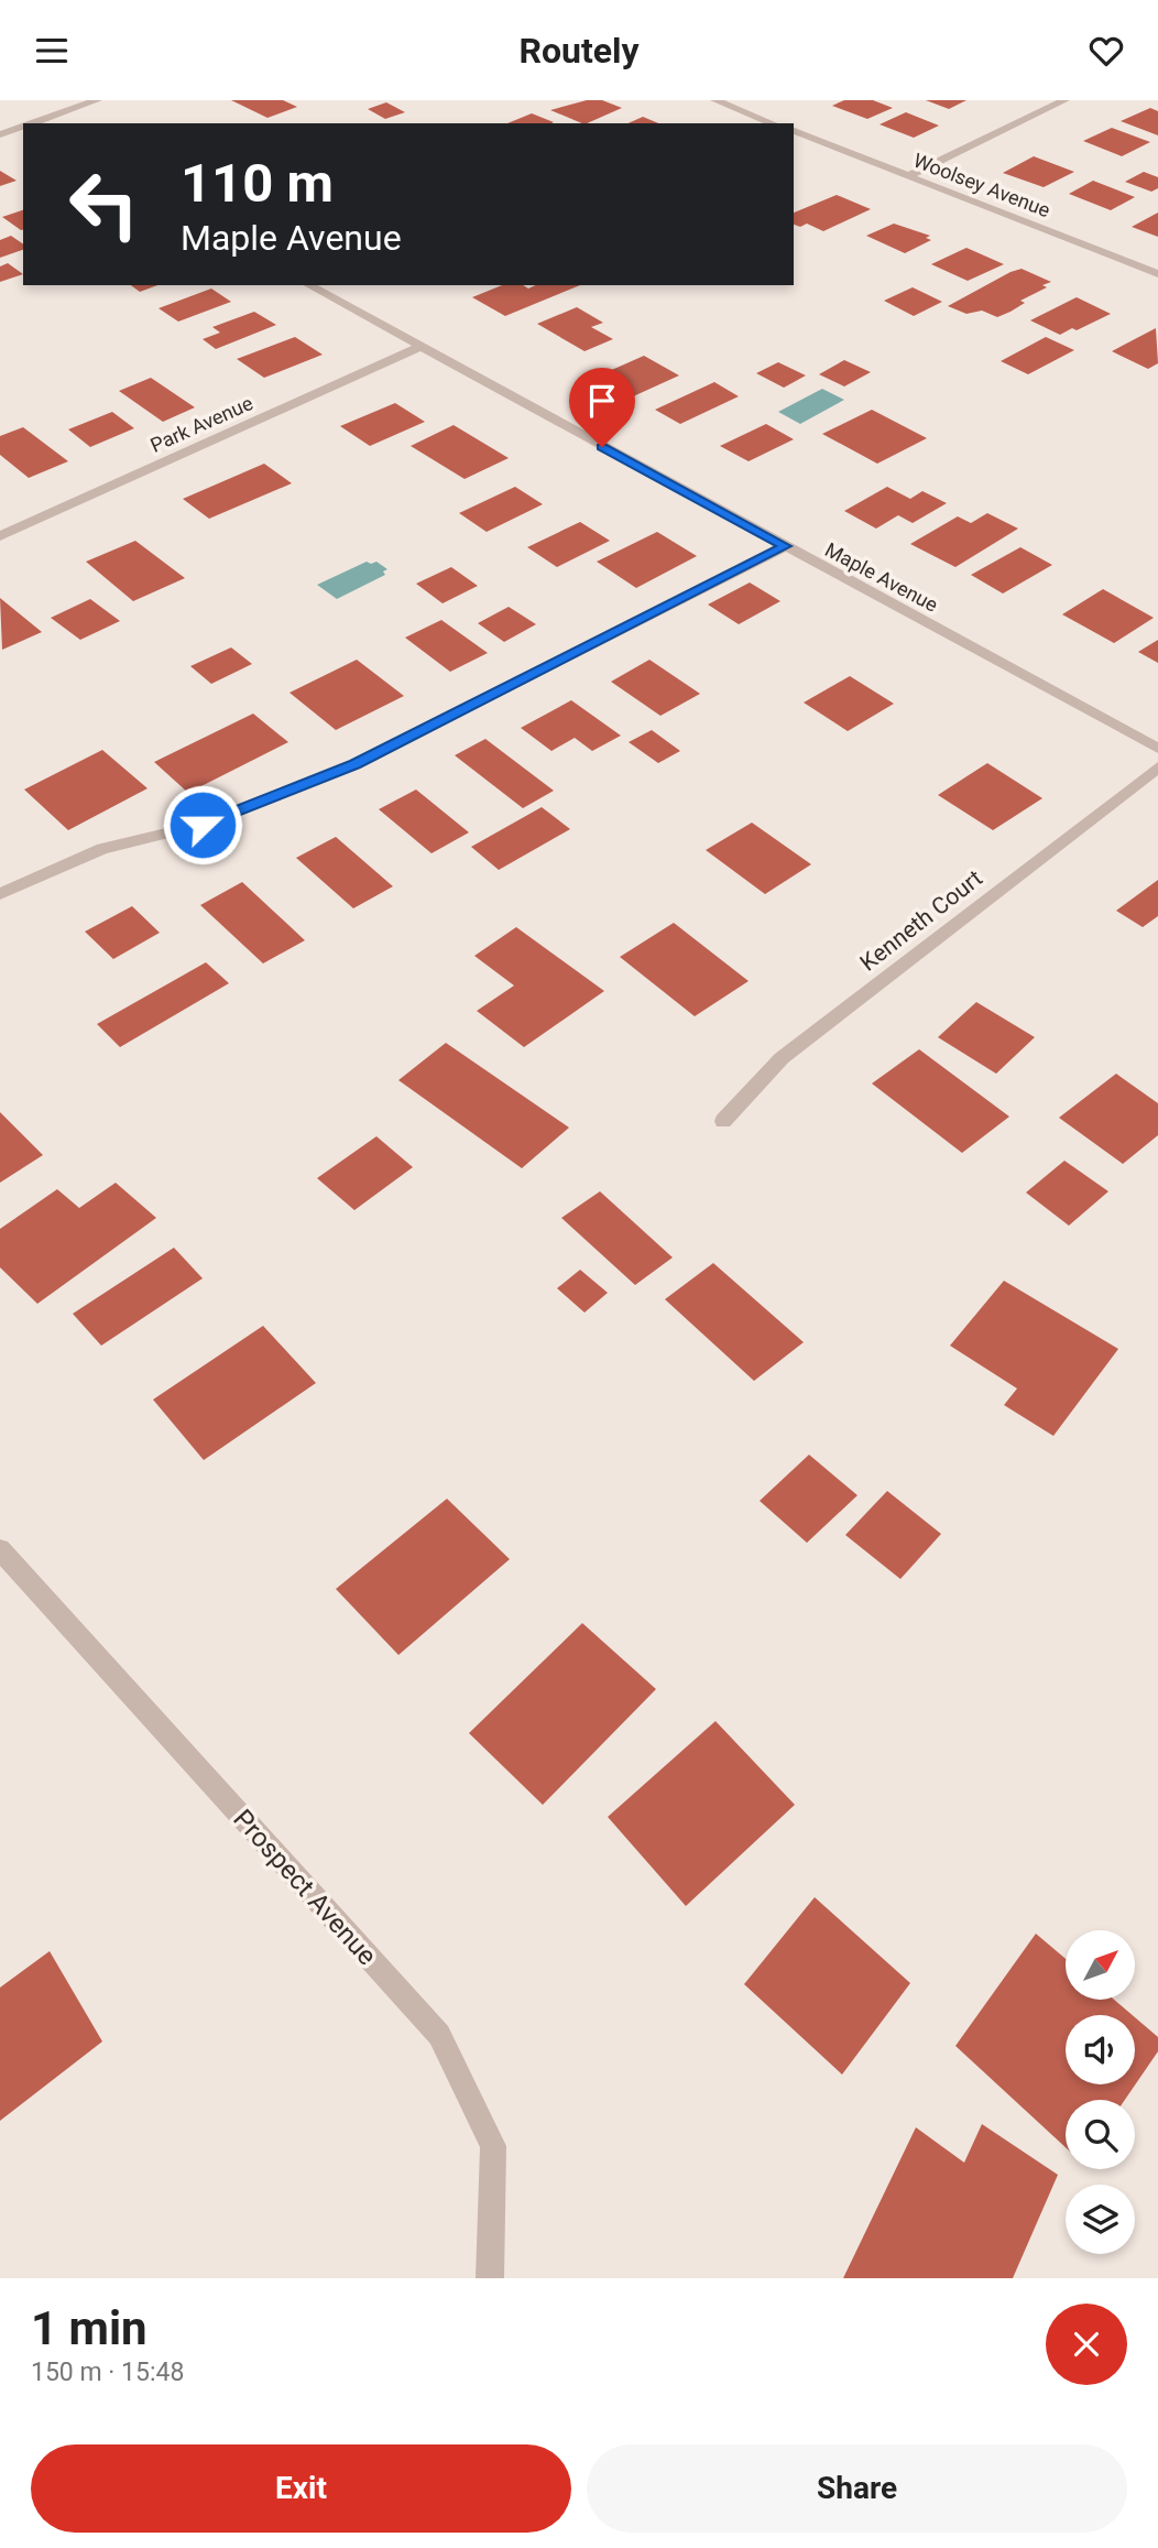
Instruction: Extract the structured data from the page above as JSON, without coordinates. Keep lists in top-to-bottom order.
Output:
{
  "streets": {
    "street": [
      "Woolsey Avenue",
      "Park Avenue",
      "Maple Avenue",
      "Kenneth Court",
      "Prospect Avenue"
    ]
  },
  "crossings": [
    ["Park Avenue", "Maple Avenue"]
  ],
  "north": "top right",
  "page": {
    "header": "Routely",
    "turn": ["110 m", "Maple Avenue"],
    "heading": ["1 min", "150 m · 15:48"],
    "buttons": ["Exit", "Share"]
  }
}
